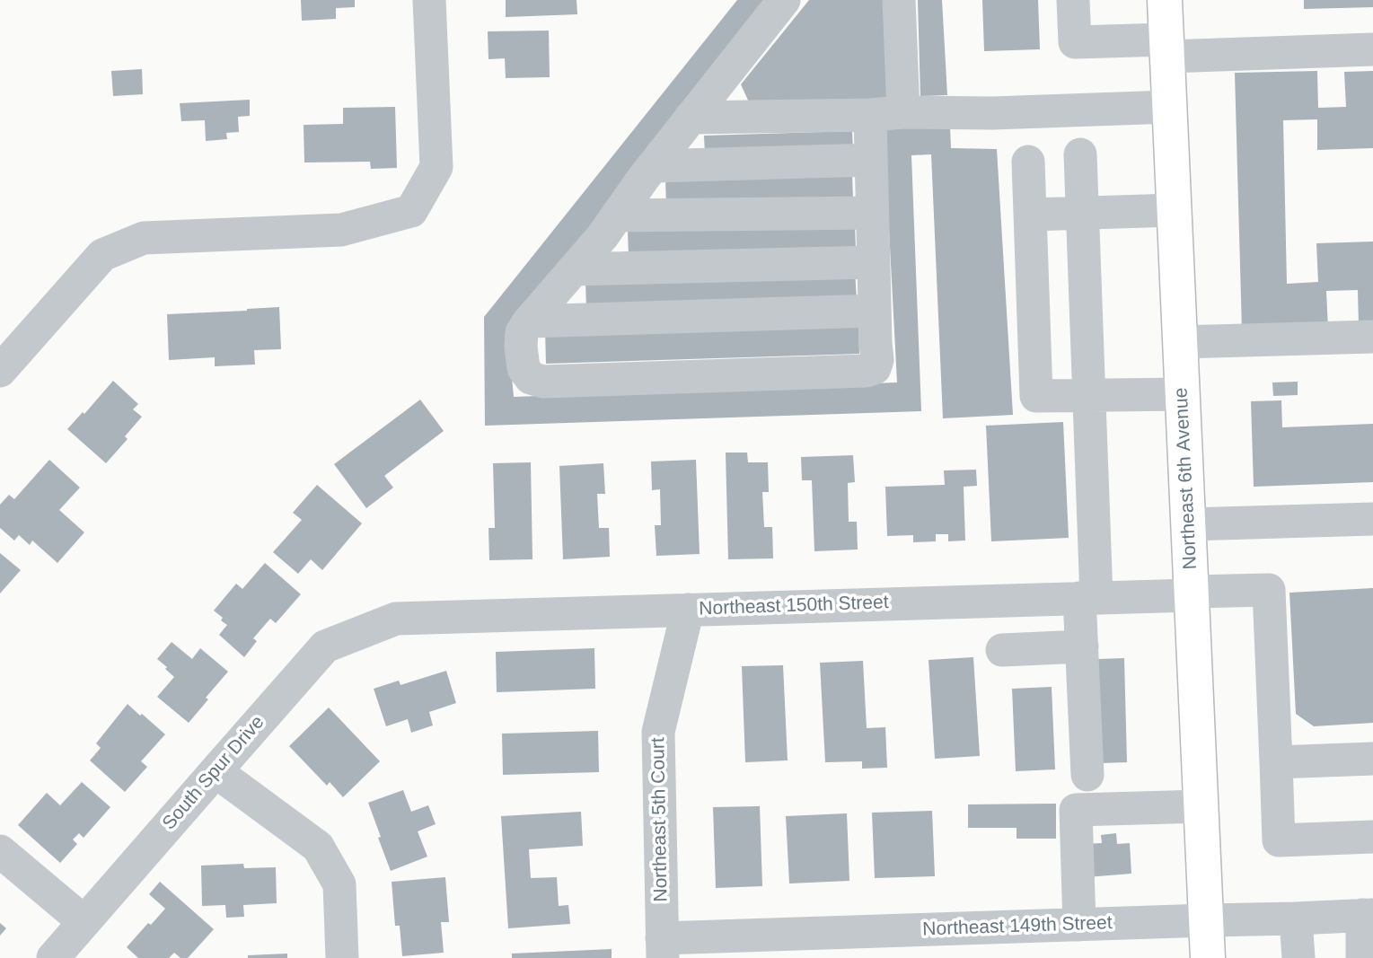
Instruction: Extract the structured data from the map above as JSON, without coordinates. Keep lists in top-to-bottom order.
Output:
{
  "streets": {
    "main road": ["Northeast 6th Avenue"],
    "street": [
      "Northeast 150th Street",
      "South Spur Drive",
      "Northeast 5th Court",
      "Northeast 149th Street"
    ]
  },
  "crossings": [
    ["Northeast 6th Avenue", "Northeast 150th Street"],
    ["Northeast 6th Avenue", "Northeast 149th Street"],
    ["Northeast 150th Street", "South Spur Drive"],
    ["Northeast 150th Street", "Northeast 5th Court"],
    ["Northeast 5th Court", "Northeast 149th Street"]
  ]
}
